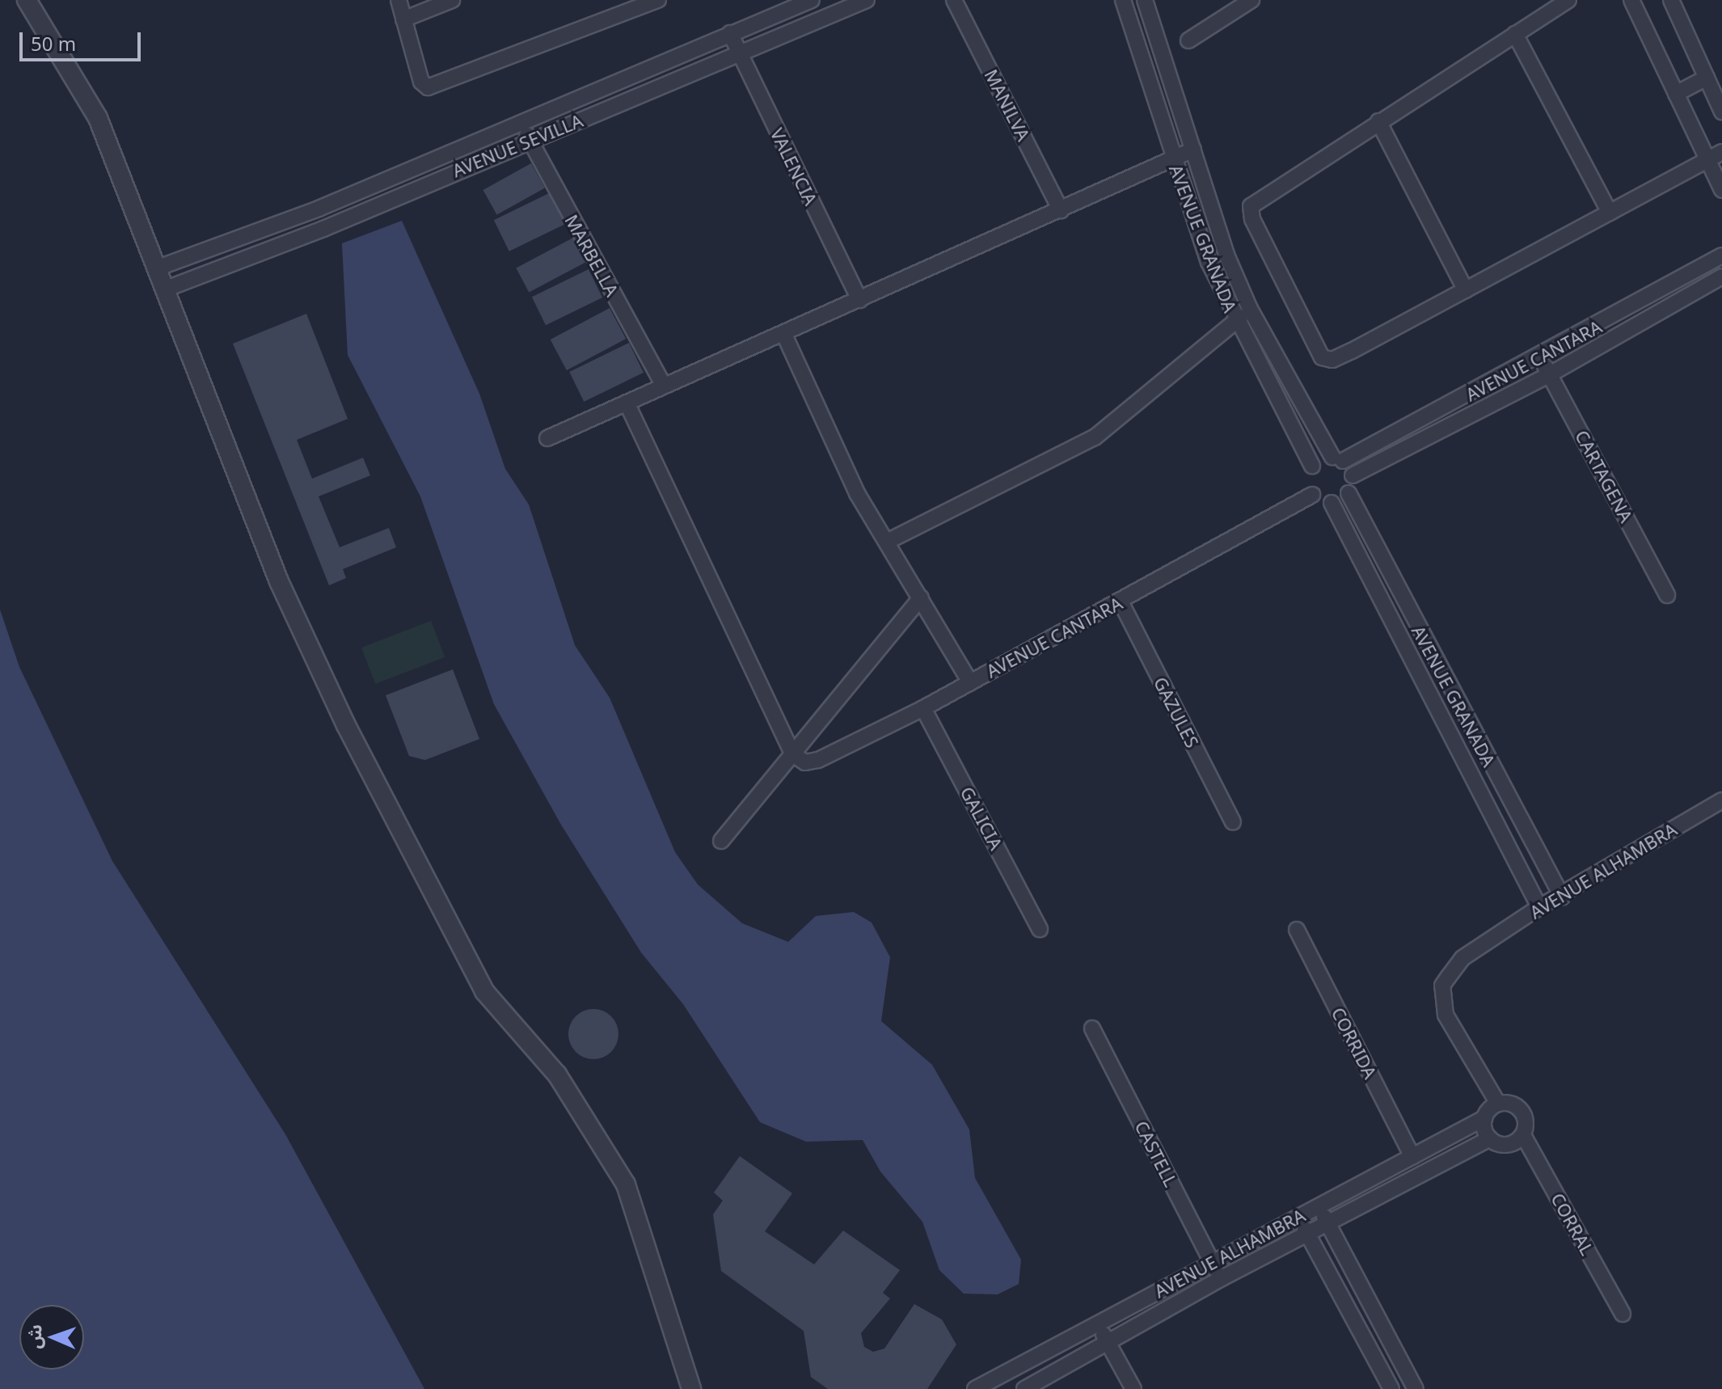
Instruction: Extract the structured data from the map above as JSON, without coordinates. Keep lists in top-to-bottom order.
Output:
{
  "streets": {
    "street": [
      "MANILVA",
      "AVENUE SEVILLA",
      "VALENCIA",
      "AVENUE GRANADA",
      "MARBELLA",
      "AVENUE CANTARA",
      "CARTAGENA",
      "GAZULES",
      "GALICIA",
      "AVENUE ALHAMBRA",
      "CORRIDA",
      "CASTELL",
      "CORRAL"
    ]
  },
  "crossings": [
    ["AVENUE SEVILLA", "VALENCIA"],
    ["AVENUE SEVILLA", "MARBELLA"],
    ["AVENUE GRANADA", "AVENUE CANTARA"],
    ["AVENUE GRANADA", "AVENUE ALHAMBRA"],
    ["AVENUE CANTARA", "CARTAGENA"],
    ["AVENUE CANTARA", "GAZULES"],
    ["AVENUE CANTARA", "GALICIA"],
    ["AVENUE ALHAMBRA", "CORRIDA"],
    ["AVENUE ALHAMBRA", "CASTELL"],
    ["AVENUE ALHAMBRA", "CORRAL"]
  ],
  "scale_bar": "50 m",
  "north": "left"
}
